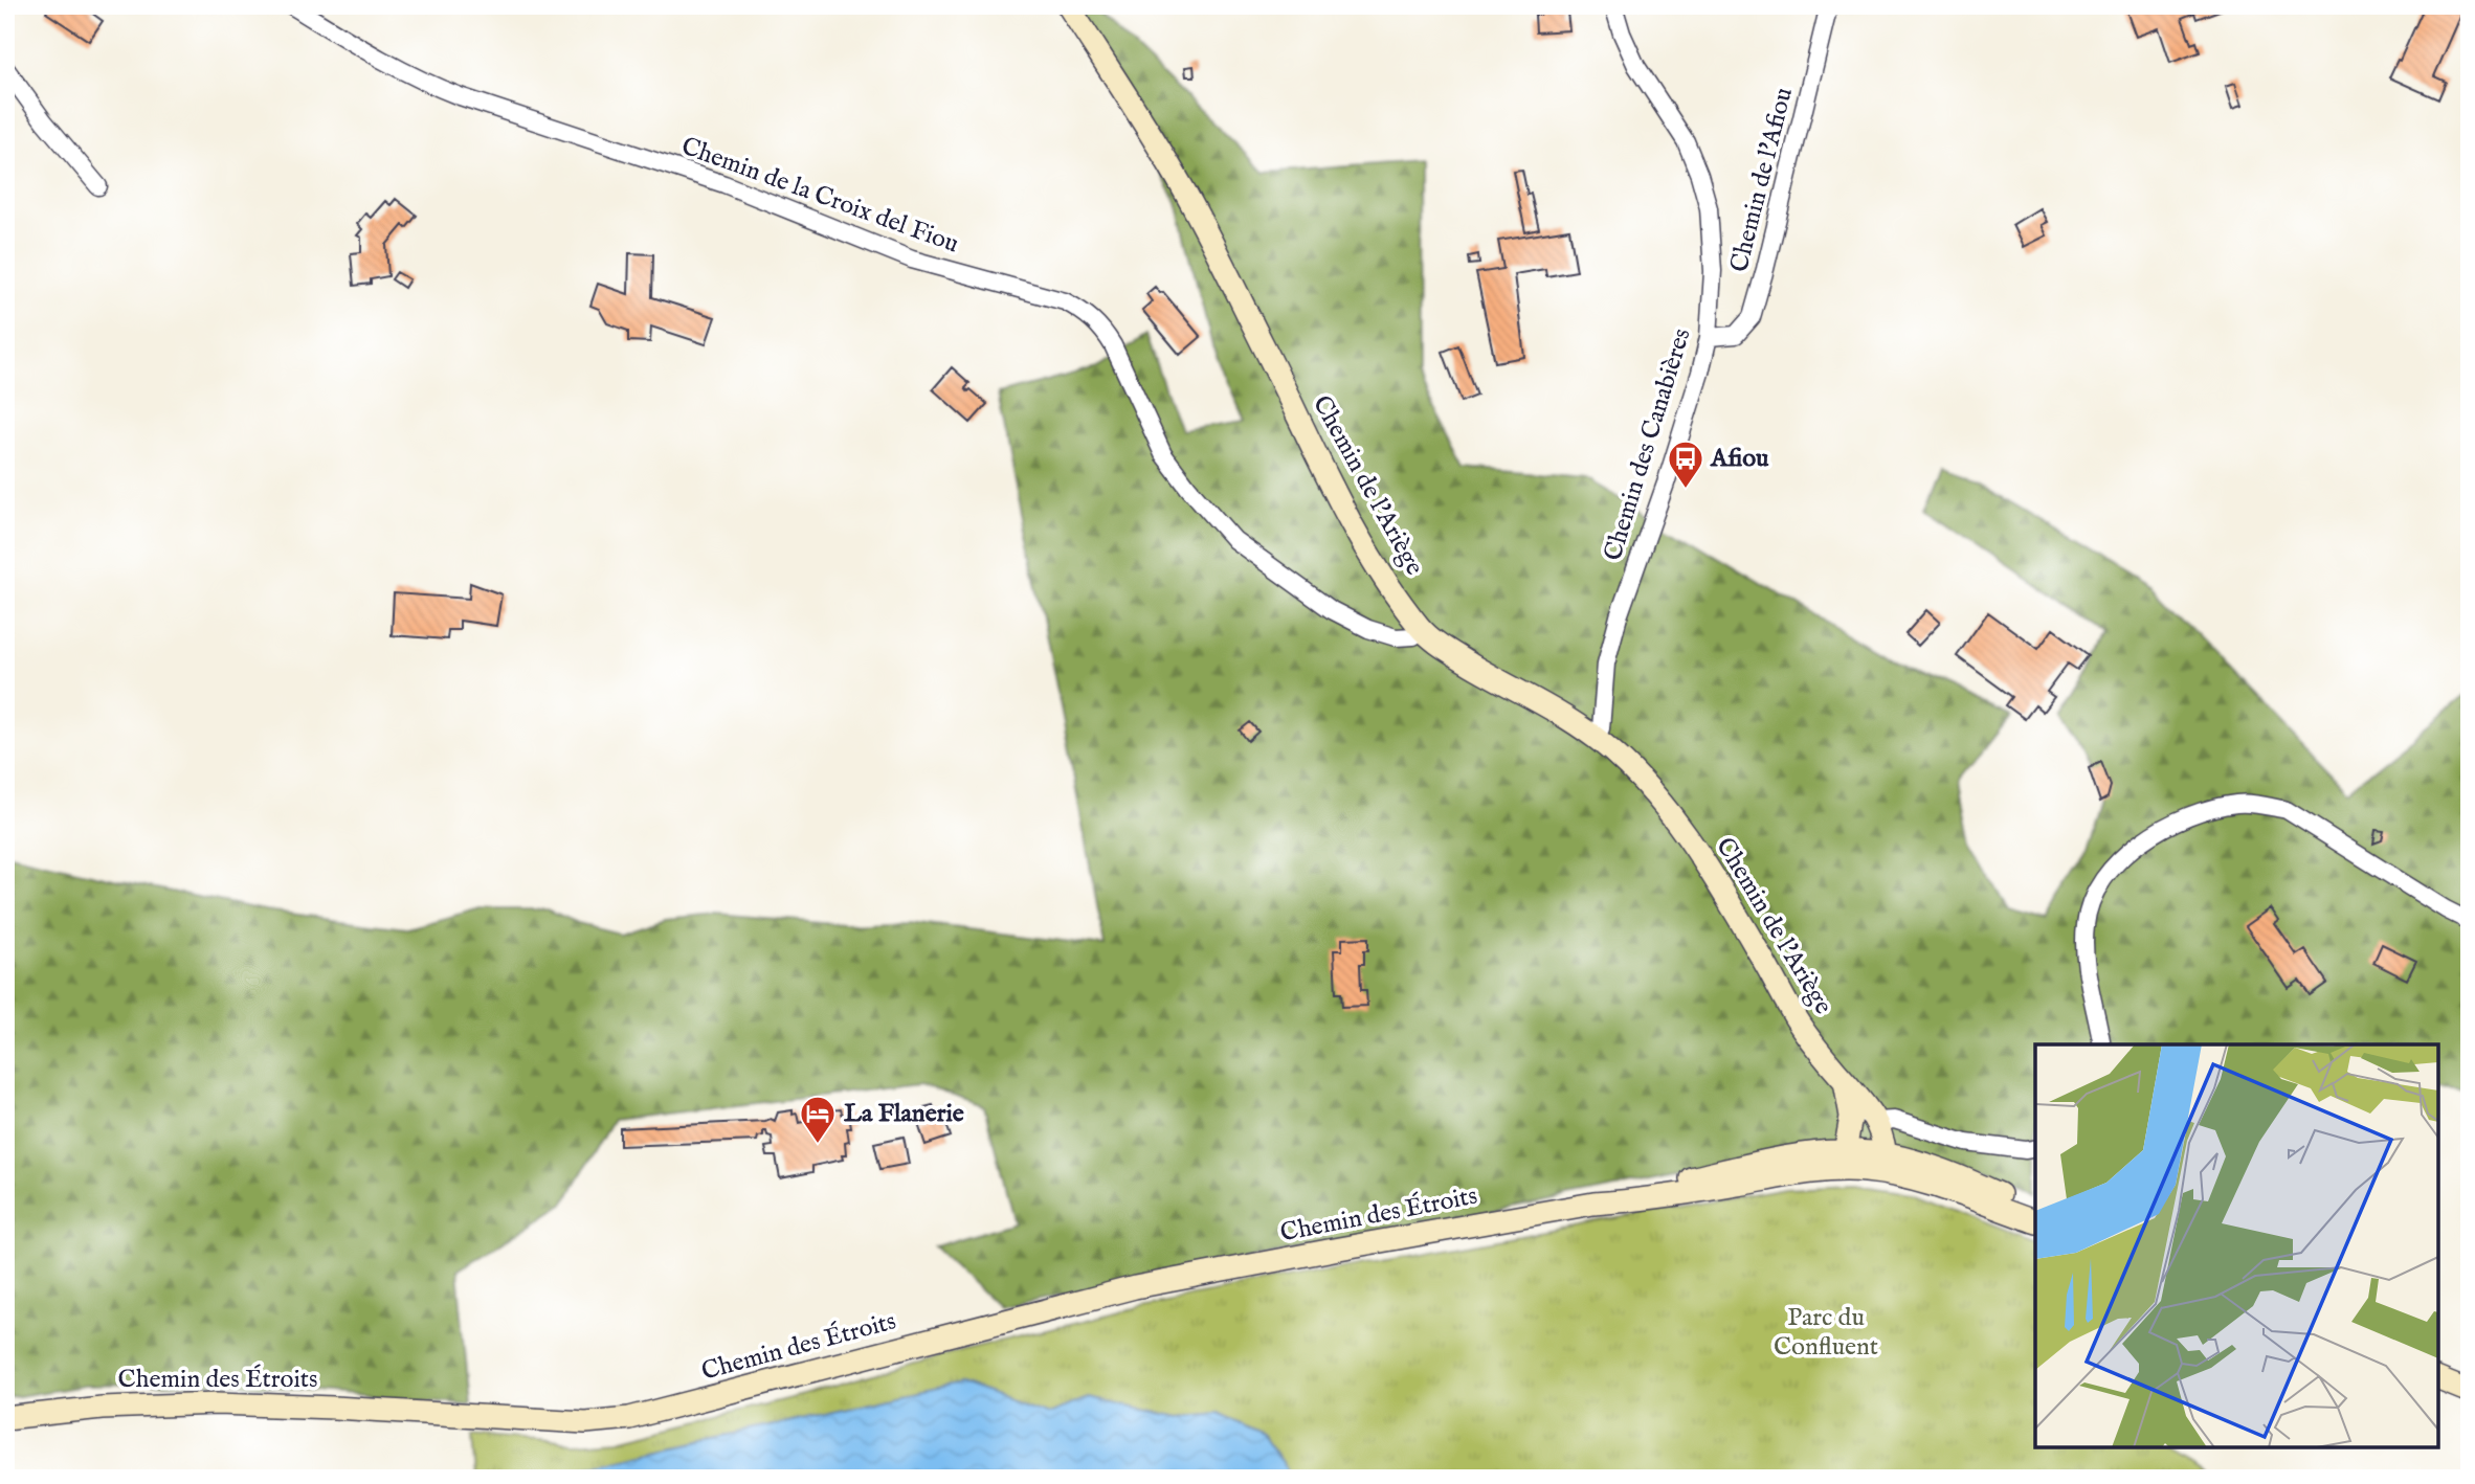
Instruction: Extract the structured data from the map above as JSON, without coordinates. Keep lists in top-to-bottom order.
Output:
{
  "streets": {
    "main road": ["Chemin de l'Ariège", "Chemin des Étroits"],
    "street": ["Chemin de l'Afiou", "Chemin de la Croix del Fiou", "Chemin des Canabières"]
  },
  "crossings": [
    ["Chemin de l'Afiou", "Chemin des Canabières"],
    ["Chemin de la Croix del Fiou", "Chemin de l'Ariège"],
    ["Chemin des Canabières", "Chemin de l'Ariège"],
    ["Chemin de l'Ariège", "Chemin des Étroits"]
  ],
  "parks": ["Parc du Confluent"],
  "places": {
    "bus stop": ["Afiou"],
    "hotel": ["La Flanerie"]
  }
}
